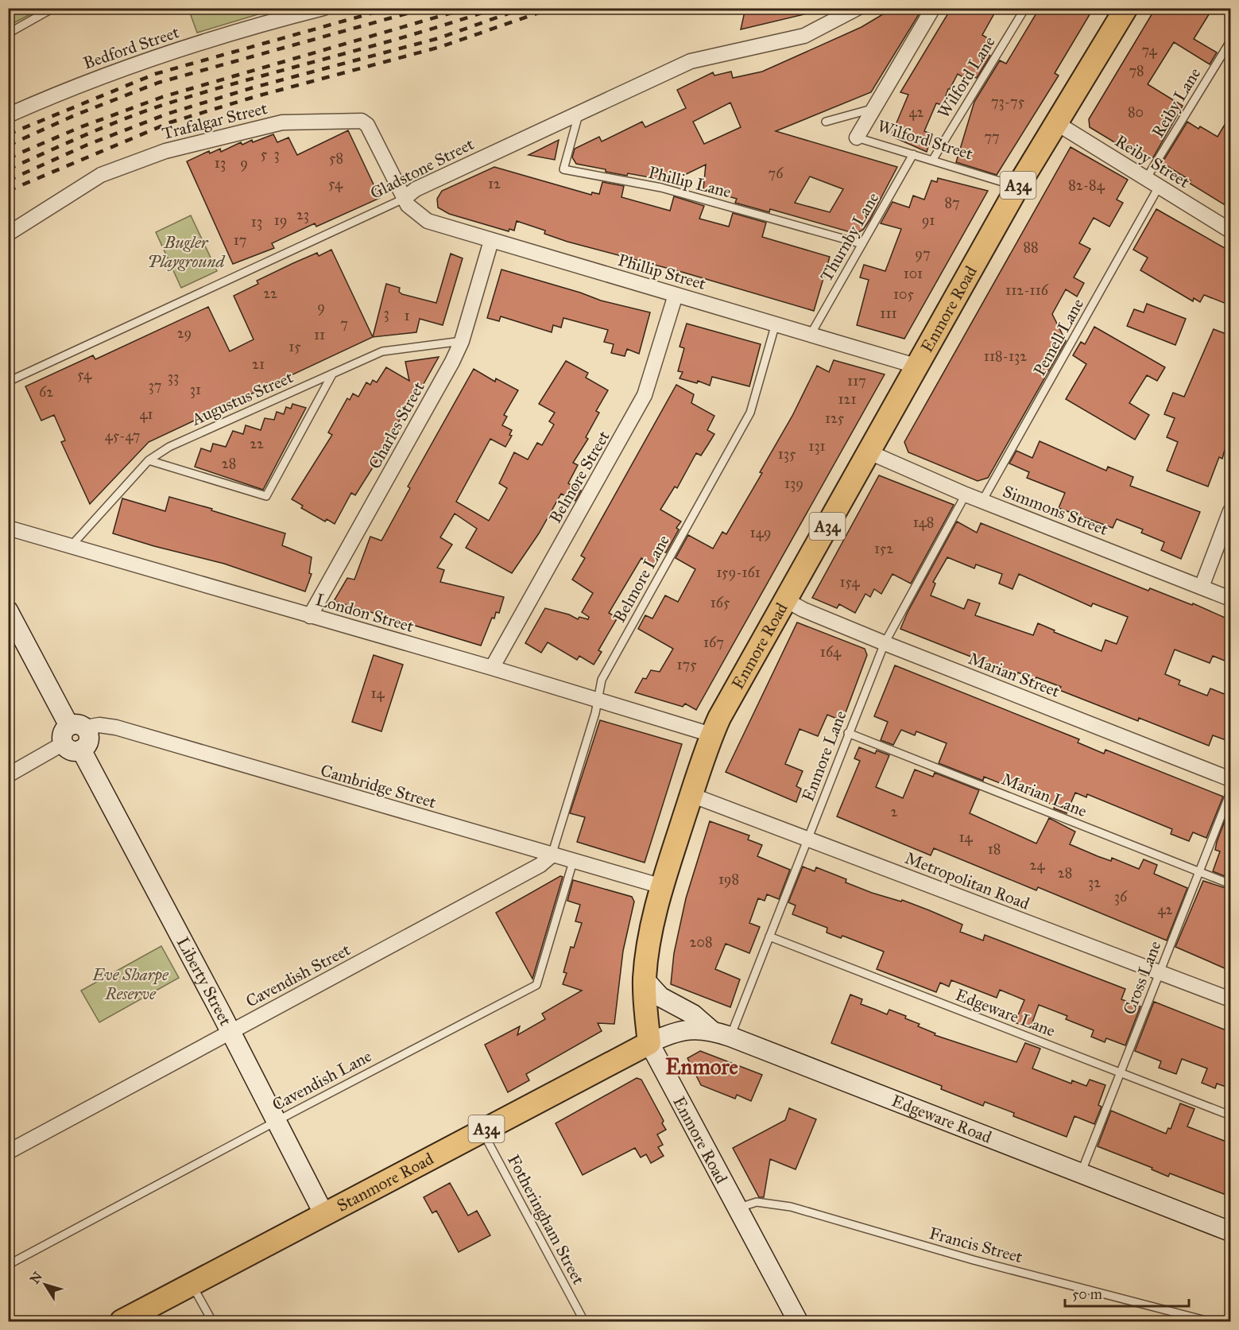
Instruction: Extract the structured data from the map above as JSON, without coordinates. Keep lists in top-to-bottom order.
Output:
{
  "streets": {
    "highway": ["A34", "Enmore Road", "Stanmore Road"],
    "main road": ["Liberty Street", "Edgeware Road"],
    "street": [
      "Bedford Street",
      "Trafalgar Street",
      "Wilford Street",
      "Reiby Street",
      "Gladstone Street",
      "Phillip Street",
      "Charles Street",
      "Belmore Street",
      "Simmons Street",
      "London Street",
      "Marian Street",
      "Cambridge Street",
      "Metropolitan Road",
      "Cavendish Street"
    ],
    "lane": [
      "Wilford Lane",
      "Reiby Lane",
      "Phillip Lane",
      "Thurnby Lane",
      "Pemell Lane",
      "Augustus Street",
      "Belmore Lane",
      "Enmore Lane",
      "Marian Lane",
      "Cross Lane",
      "Edgeware Lane",
      "Cavendish Lane",
      "Fotheringham Street",
      "Francis Street"
    ]
  },
  "crossings": [
    ["Wilford Lane", "Wilford Street"],
    ["Reiby Lane", "Reiby Street"],
    ["Trafalgar Street", "Gladstone Street"],
    ["Trafalgar Street", "Phillip Street"],
    ["Wilford Street", "Thurnby Lane"],
    ["Wilford Street", "Enmore Road"],
    ["Reiby Street", "Enmore Road"],
    ["Reiby Street", "Pemell Lane"],
    ["Gladstone Street", "Phillip Lane"],
    ["Gladstone Street", "Phillip Street"],
    ["Phillip Lane", "Thurnby Lane"],
    ["Thurnby Lane", "Phillip Street"],
    ["Phillip Street", "Enmore Road"],
    ["Phillip Street", "Charles Street"],
    ["Phillip Street", "Belmore Street"],
    ["Phillip Street", "Belmore Lane"],
    ["Enmore Road", "Simmons Street"],
    ["Enmore Road", "London Street"],
    ["Enmore Road", "Marian Street"],
    ["Enmore Road", "Cambridge Street"],
    ["Enmore Road", "Metropolitan Road"],
    ["Enmore Road", "Edgeware Road"],
    ["Enmore Road", "Stanmore Road"],
    ["Enmore Road", "Francis Street"],
    ["Pemell Lane", "Simmons Street"],
    ["Augustus Street", "Charles Street"],
    ["Augustus Street", "London Street"],
    ["Charles Street", "London Street"],
    ["Belmore Street", "London Street"],
    ["Simmons Street", "Enmore Lane"],
    ["Belmore Lane", "London Street"],
    ["Belmore Lane", "Cambridge Street"],
    ["Belmore Lane", "Cavendish Street"],
    ["Marian Street", "Enmore Lane"],
    ["Enmore Lane", "Marian Lane"],
    ["Enmore Lane", "Metropolitan Road"],
    ["Enmore Lane", "Edgeware Lane"],
    ["Enmore Lane", "Edgeware Road"],
    ["Cambridge Street", "Cavendish Street"],
    ["Cambridge Street", "Liberty Street"],
    ["Cambridge Street", "Cavendish Lane"],
    ["Marian Lane", "Cross Lane"],
    ["Metropolitan Road", "Cross Lane"],
    ["Cavendish Street", "Liberty Street"],
    ["Cross Lane", "Edgeware Lane"],
    ["Cross Lane", "Edgeware Road"],
    ["Liberty Street", "Cavendish Lane"],
    ["Liberty Street", "Stanmore Road"],
    ["Edgeware Road", "Stanmore Road"],
    ["Stanmore Road", "Fotheringham Street"]
  ],
  "districts": ["Enmore"],
  "parks": ["Bugler Playground", "Eve Sharpe Reserve"],
  "house_numbers": [
    "74",
    "78",
    "73-75",
    "42",
    "80",
    "77",
    "5",
    "3",
    "58",
    "13",
    "9",
    "76",
    "54",
    "12",
    "82-84",
    "87",
    "23",
    "19",
    "91",
    "13",
    "17",
    "88",
    "97",
    "101",
    "112-116",
    "22",
    "105",
    "9",
    "3",
    "111",
    "1",
    "7",
    "29",
    "11",
    "15",
    "118-132",
    "21",
    "54",
    "33",
    "117",
    "37",
    "31",
    "62",
    "121",
    "41",
    "125",
    "45-47",
    "22",
    "131",
    "135",
    "28",
    "139",
    "148",
    "149",
    "152",
    "159-161",
    "154",
    "165",
    "167",
    "164",
    "175",
    "14",
    "2",
    "14",
    "18",
    "24",
    "28",
    "198",
    "32",
    "36",
    "42",
    "208"
  ],
  "scale_bar": "50 m",
  "north": "top left"
}
